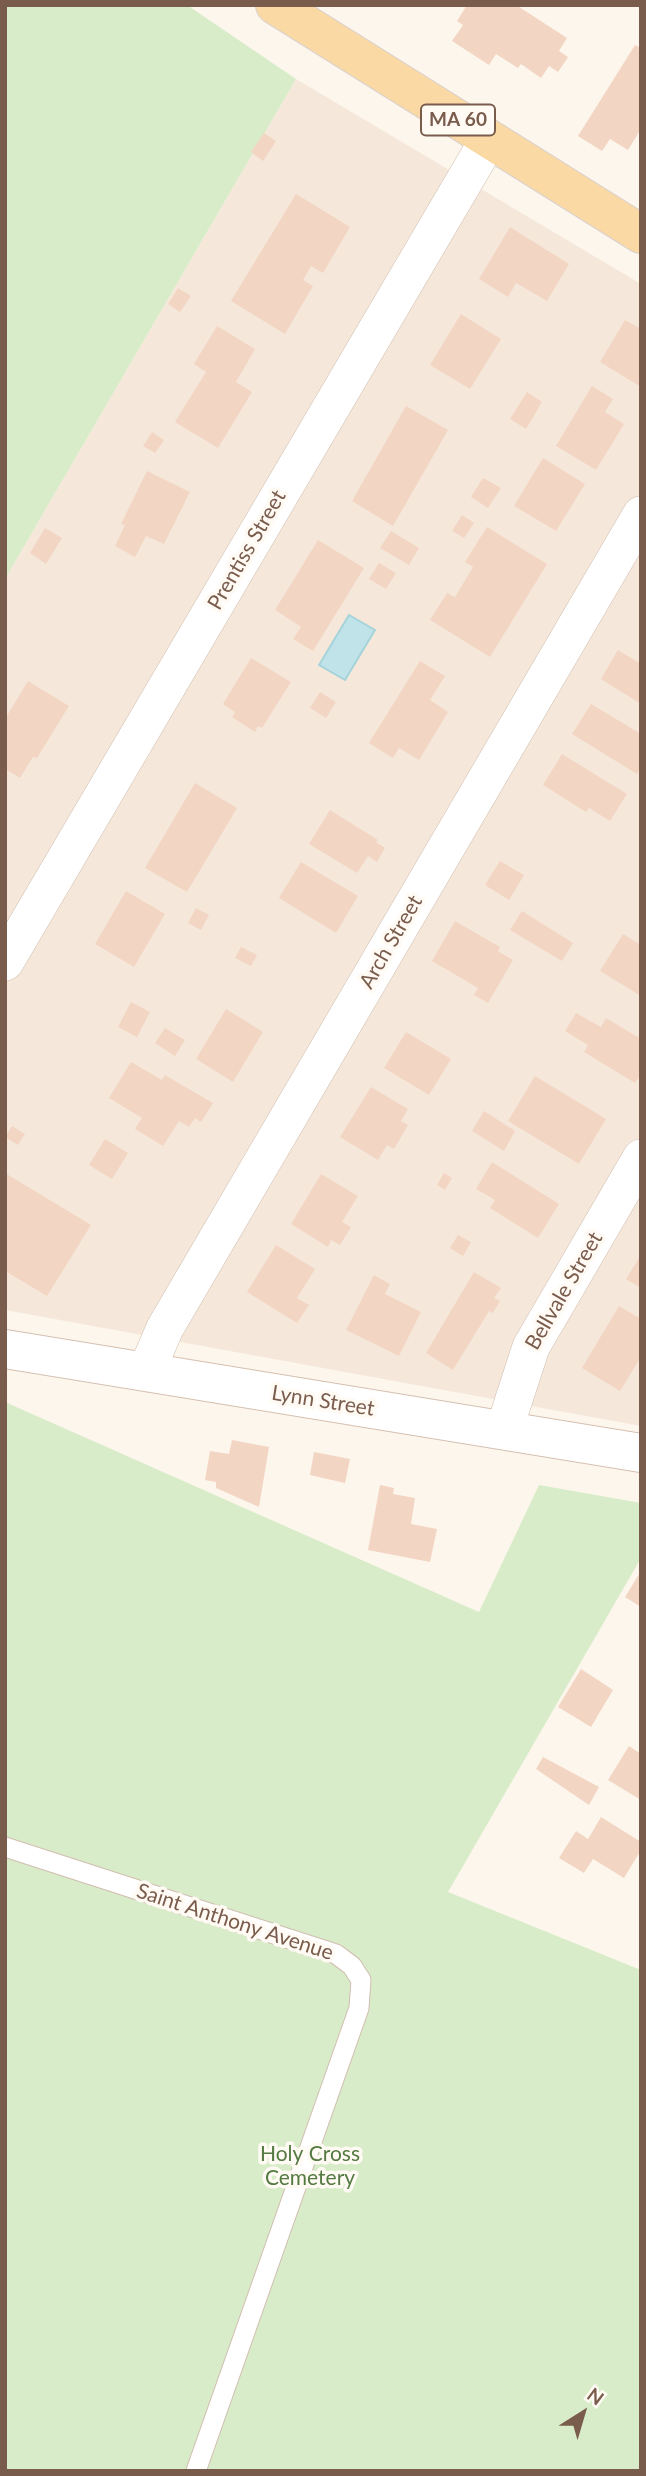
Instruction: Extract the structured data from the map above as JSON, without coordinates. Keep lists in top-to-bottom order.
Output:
{
  "streets": {
    "main road": ["MA 60", "Lynn Street"],
    "street": ["Prentiss Street", "Arch Street", "Bellvale Street"],
    "lane": ["Saint Anthony Avenue"]
  },
  "crossings": [
    ["MA 60", "Prentiss Street"],
    ["Arch Street", "Lynn Street"],
    ["Bellvale Street", "Lynn Street"]
  ],
  "parks": ["Holy Cross Cemetery"],
  "north": "top right"
}
